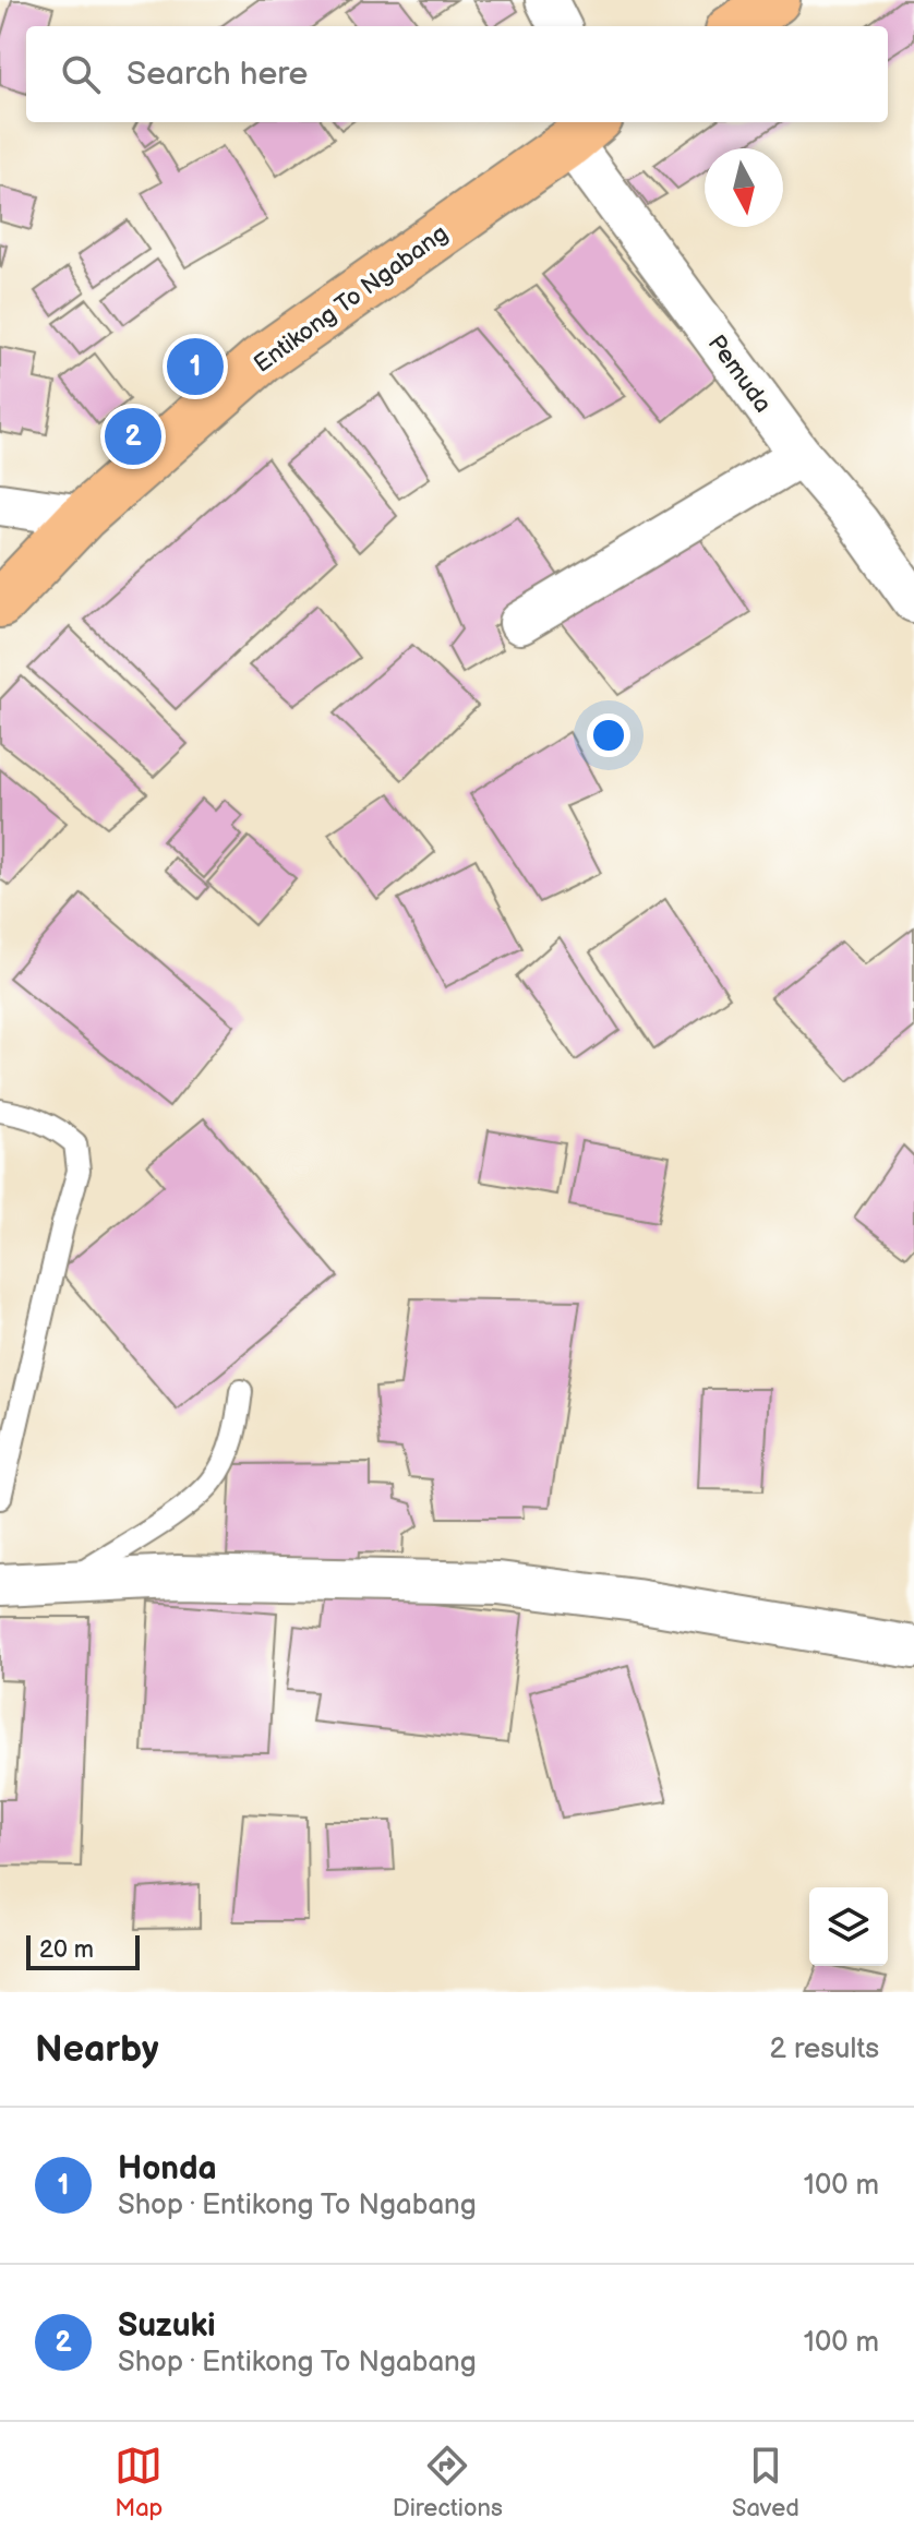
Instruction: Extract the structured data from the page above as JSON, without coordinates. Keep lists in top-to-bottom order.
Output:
{
  "streets": {
    "highway": ["Entikong To Ngabang"],
    "street": ["Pemuda"]
  },
  "crossings": [
    ["Entikong To Ngabang", "Pemuda"]
  ],
  "scale_bar": "20 m",
  "north": "bottom",
  "page": {
    "search": "Search here",
    "pins": ["1", "2"],
    "scale": "20 m",
    "heading": ["Nearby", "2 results"],
    "list": [
      {
        "mark": "1",
        "name": "Honda",
        "note": "Shop · Entikong To Ngabang",
        "value": "100 m"
      },
      {
        "mark": "2",
        "name": "Suzuki",
        "note": "Shop · Entikong To Ngabang",
        "value": "100 m"
      }
    ],
    "nav": ["Map", "Directions", "Saved"]
  }
}
